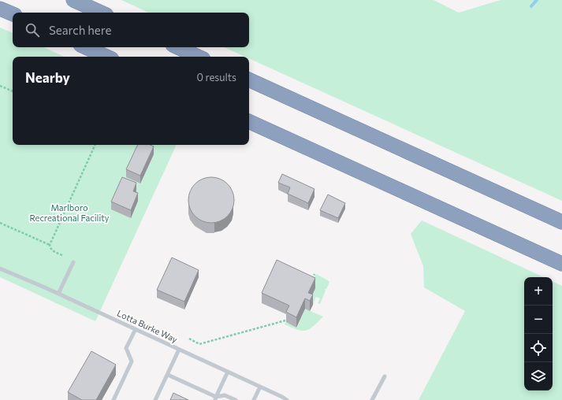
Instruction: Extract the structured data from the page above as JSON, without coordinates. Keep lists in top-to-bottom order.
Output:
{
  "streets": {
    "lane": ["Lotta Burke Way"]
  },
  "parks": ["Marlboro Recreational Facility"],
  "page": {
    "search": "Search here",
    "heading": ["Nearby", "0 results"],
    "map_buttons": ["+", "−"]
  }
}
